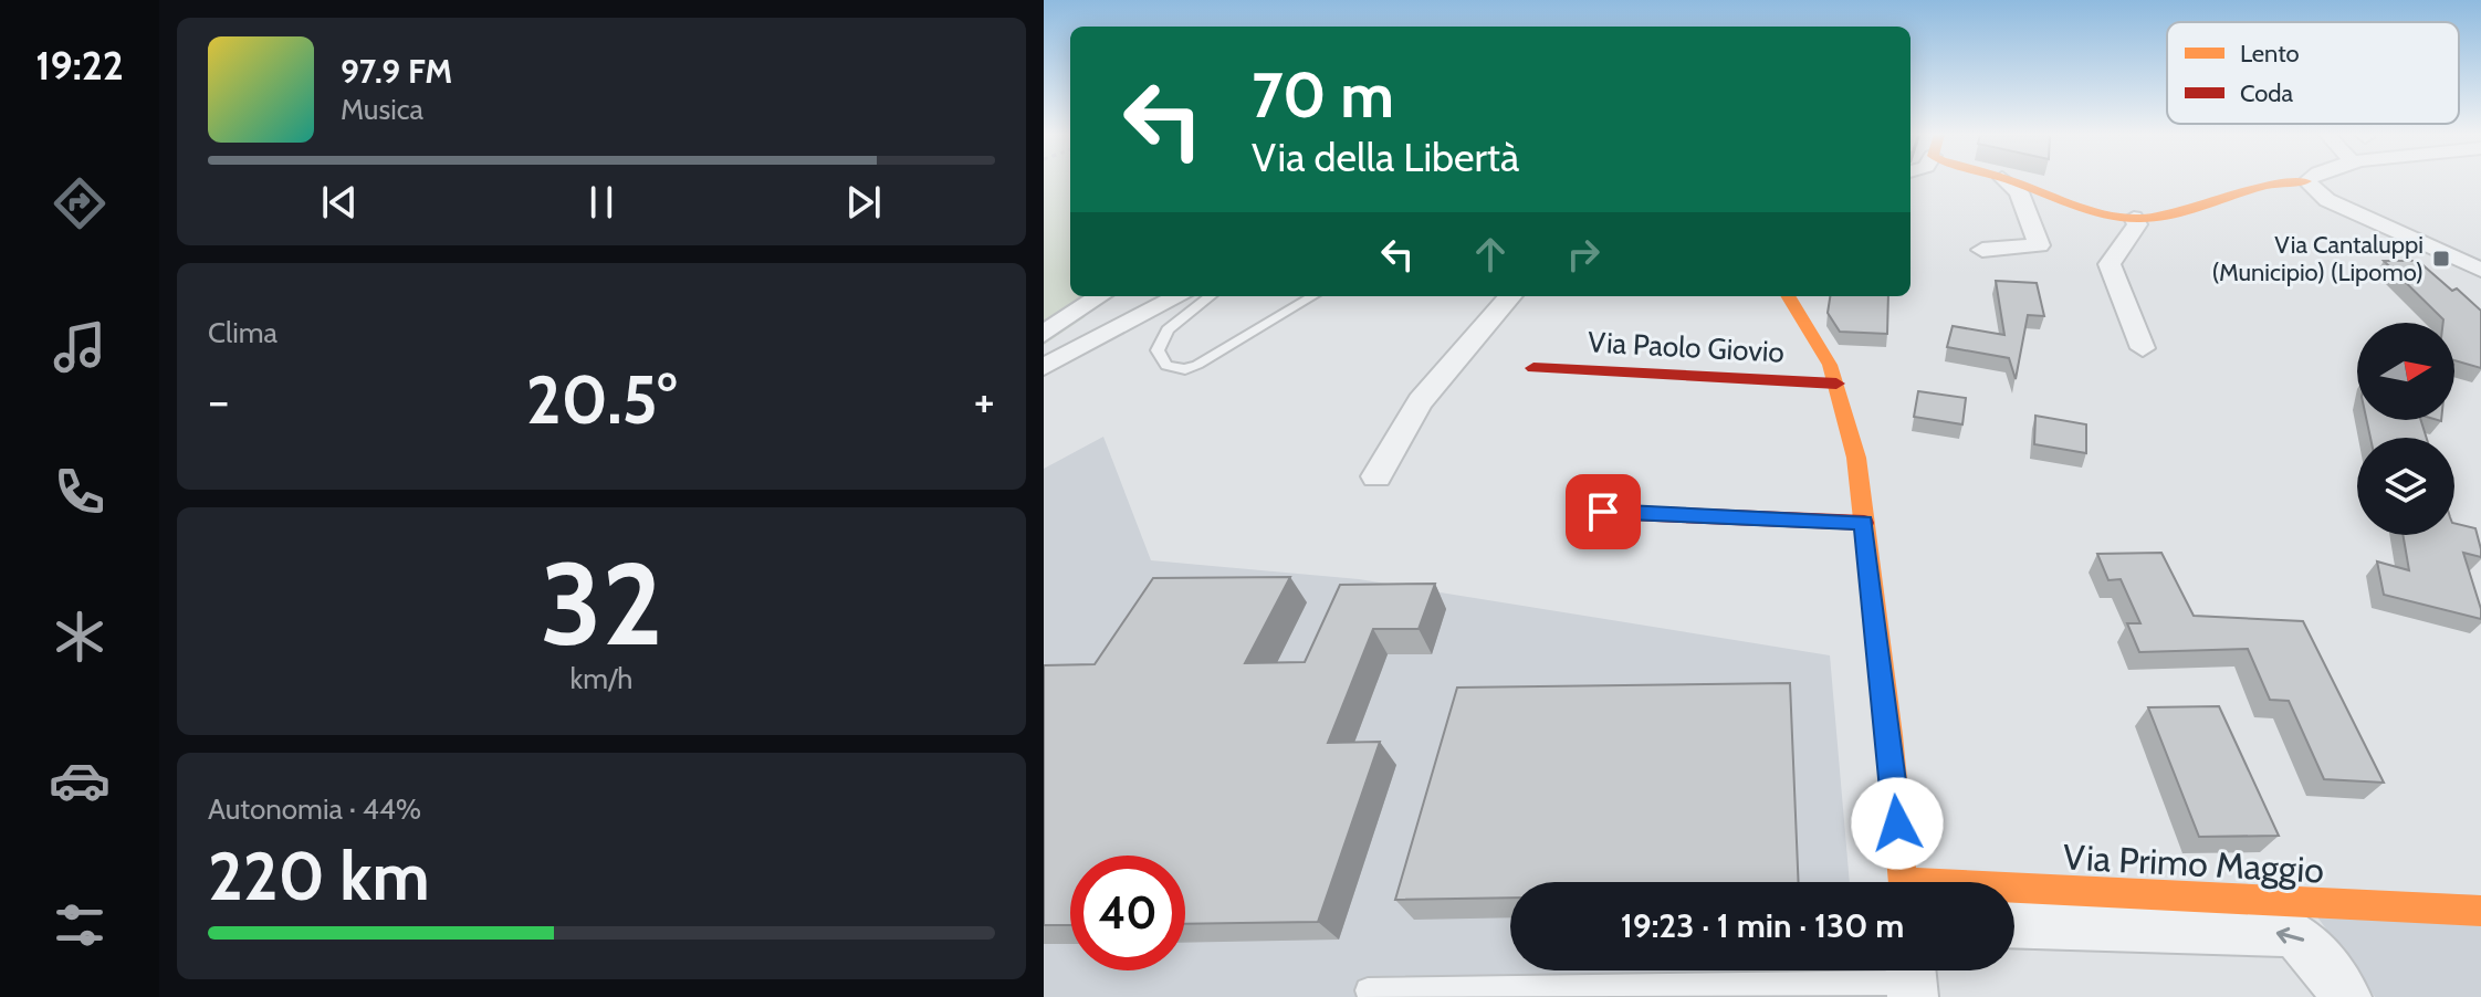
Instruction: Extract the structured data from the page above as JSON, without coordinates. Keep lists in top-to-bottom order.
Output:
{
  "streets": {
    "street": ["Via Paolo Giovio", "Via Primo Maggio"]
  },
  "places": {
    "transit": ["Via Cantaluppi (Municipio) (Lipomo)"]
  },
  "legend": ["Lento", "Coda"],
  "north": "right",
  "page": {
    "tabs": "19:22",
    "turn": ["70 m", "Via della Libertà"],
    "song": ["97.9 FM", "Musica"],
    "tile": [
      "Clima",
      ["32", "km/h"],
      ["Autonomia · 44%", "220 km"]
    ],
    "heat": ["−", "20.5°", "+"],
    "limit": "40",
    "trip": "19:23 · 1 min · 130 m"
  }
}
